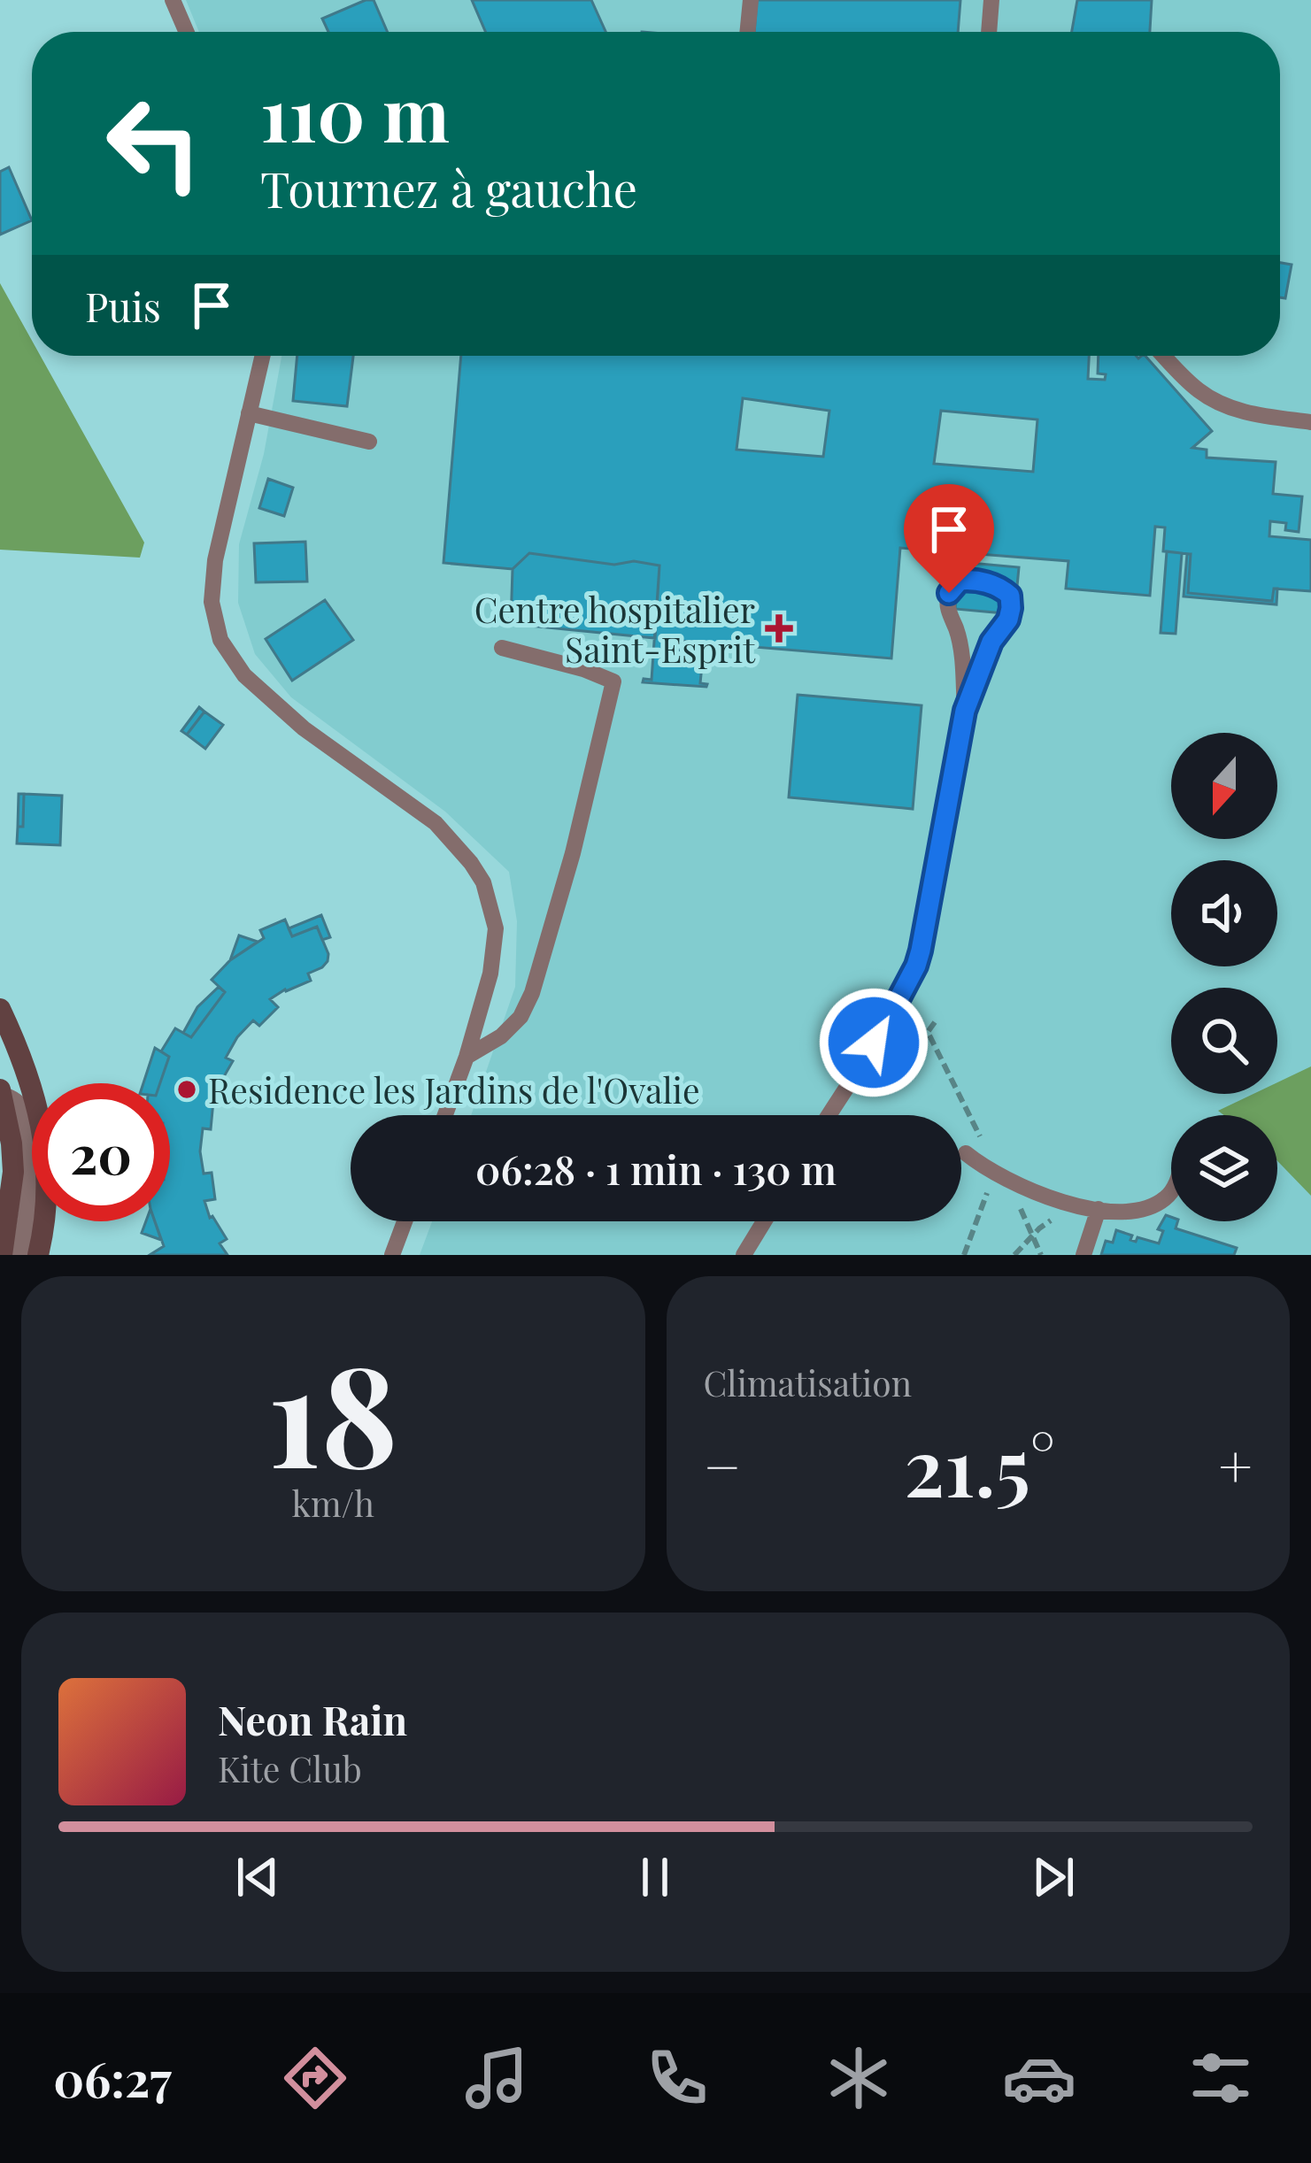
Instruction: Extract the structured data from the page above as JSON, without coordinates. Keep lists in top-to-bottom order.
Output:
{
  "places": {
    "health": ["Centre hospitalier Saint-Esprit"],
    "other": ["Residence les Jardins de l'Ovalie"]
  },
  "north": "bottom",
  "page": {
    "turn": ["110 m", "Tournez à gauche"],
    "then": "Puis",
    "limit": "20",
    "trip": "06:28 · 1 min · 130 m",
    "tile": [
      ["18", "km/h"],
      "Climatisation"
    ],
    "heat": ["−", "21.5°", "+"],
    "song": ["Neon Rain", "Kite Club"],
    "tabs": "06:27"
  }
}
